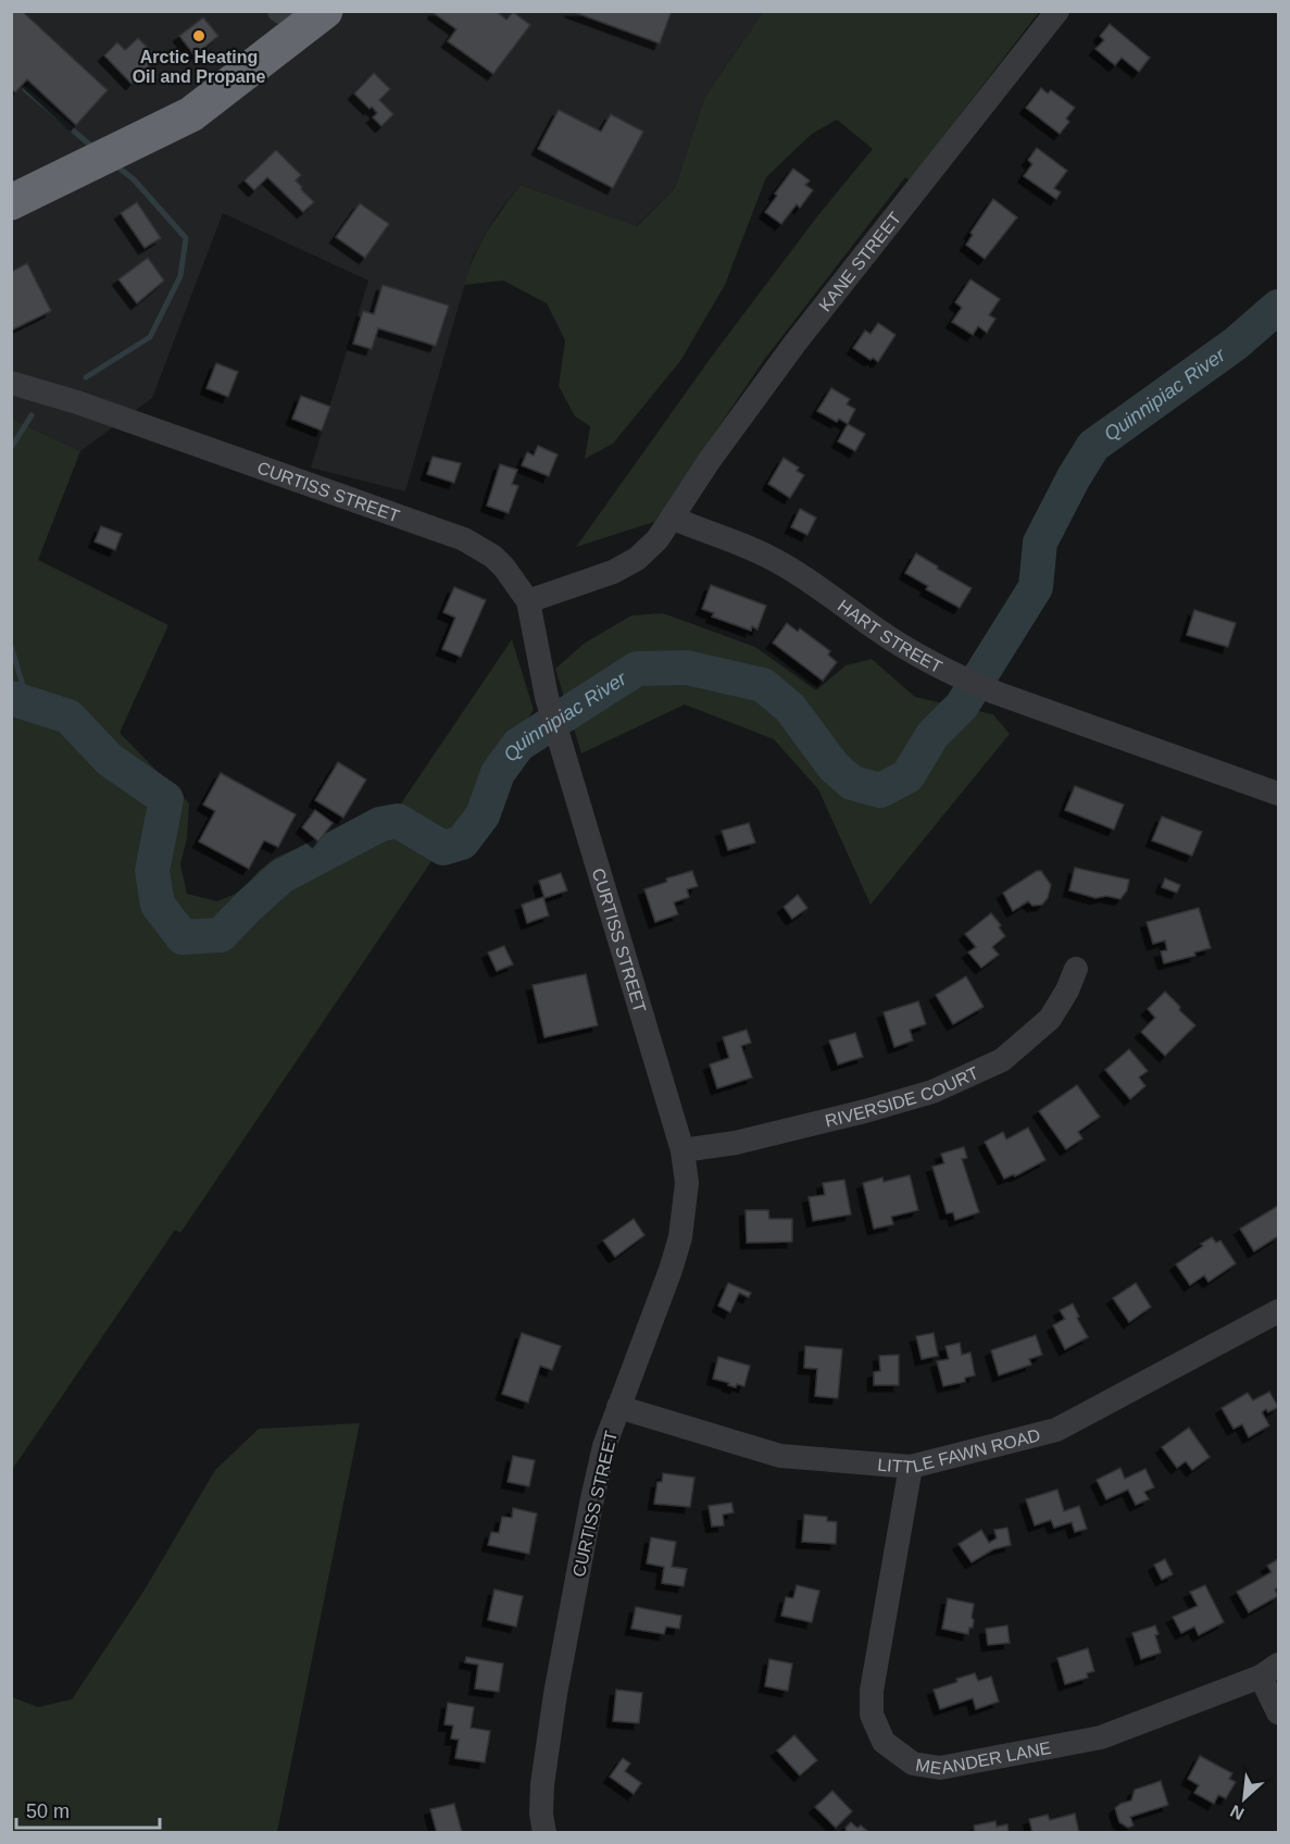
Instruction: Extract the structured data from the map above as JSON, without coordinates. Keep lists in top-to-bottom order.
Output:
{
  "streets": {
    "street": [
      "KANE STREET",
      "CURTISS STREET",
      "HART STREET",
      "RIVERSIDE COURT",
      "LITTLE FAWN ROAD",
      "MEANDER LANE"
    ]
  },
  "crossings": [
    ["KANE STREET", "HART STREET"],
    ["CURTISS STREET", "RIVERSIDE COURT"],
    ["CURTISS STREET", "LITTLE FAWN ROAD"],
    ["LITTLE FAWN ROAD", "MEANDER LANE"]
  ],
  "water": ["Quinnipiac River"],
  "places": ["Arctic Heating Oil and Propane"],
  "scale_bar": "50 m",
  "north": "bottom left"
}
